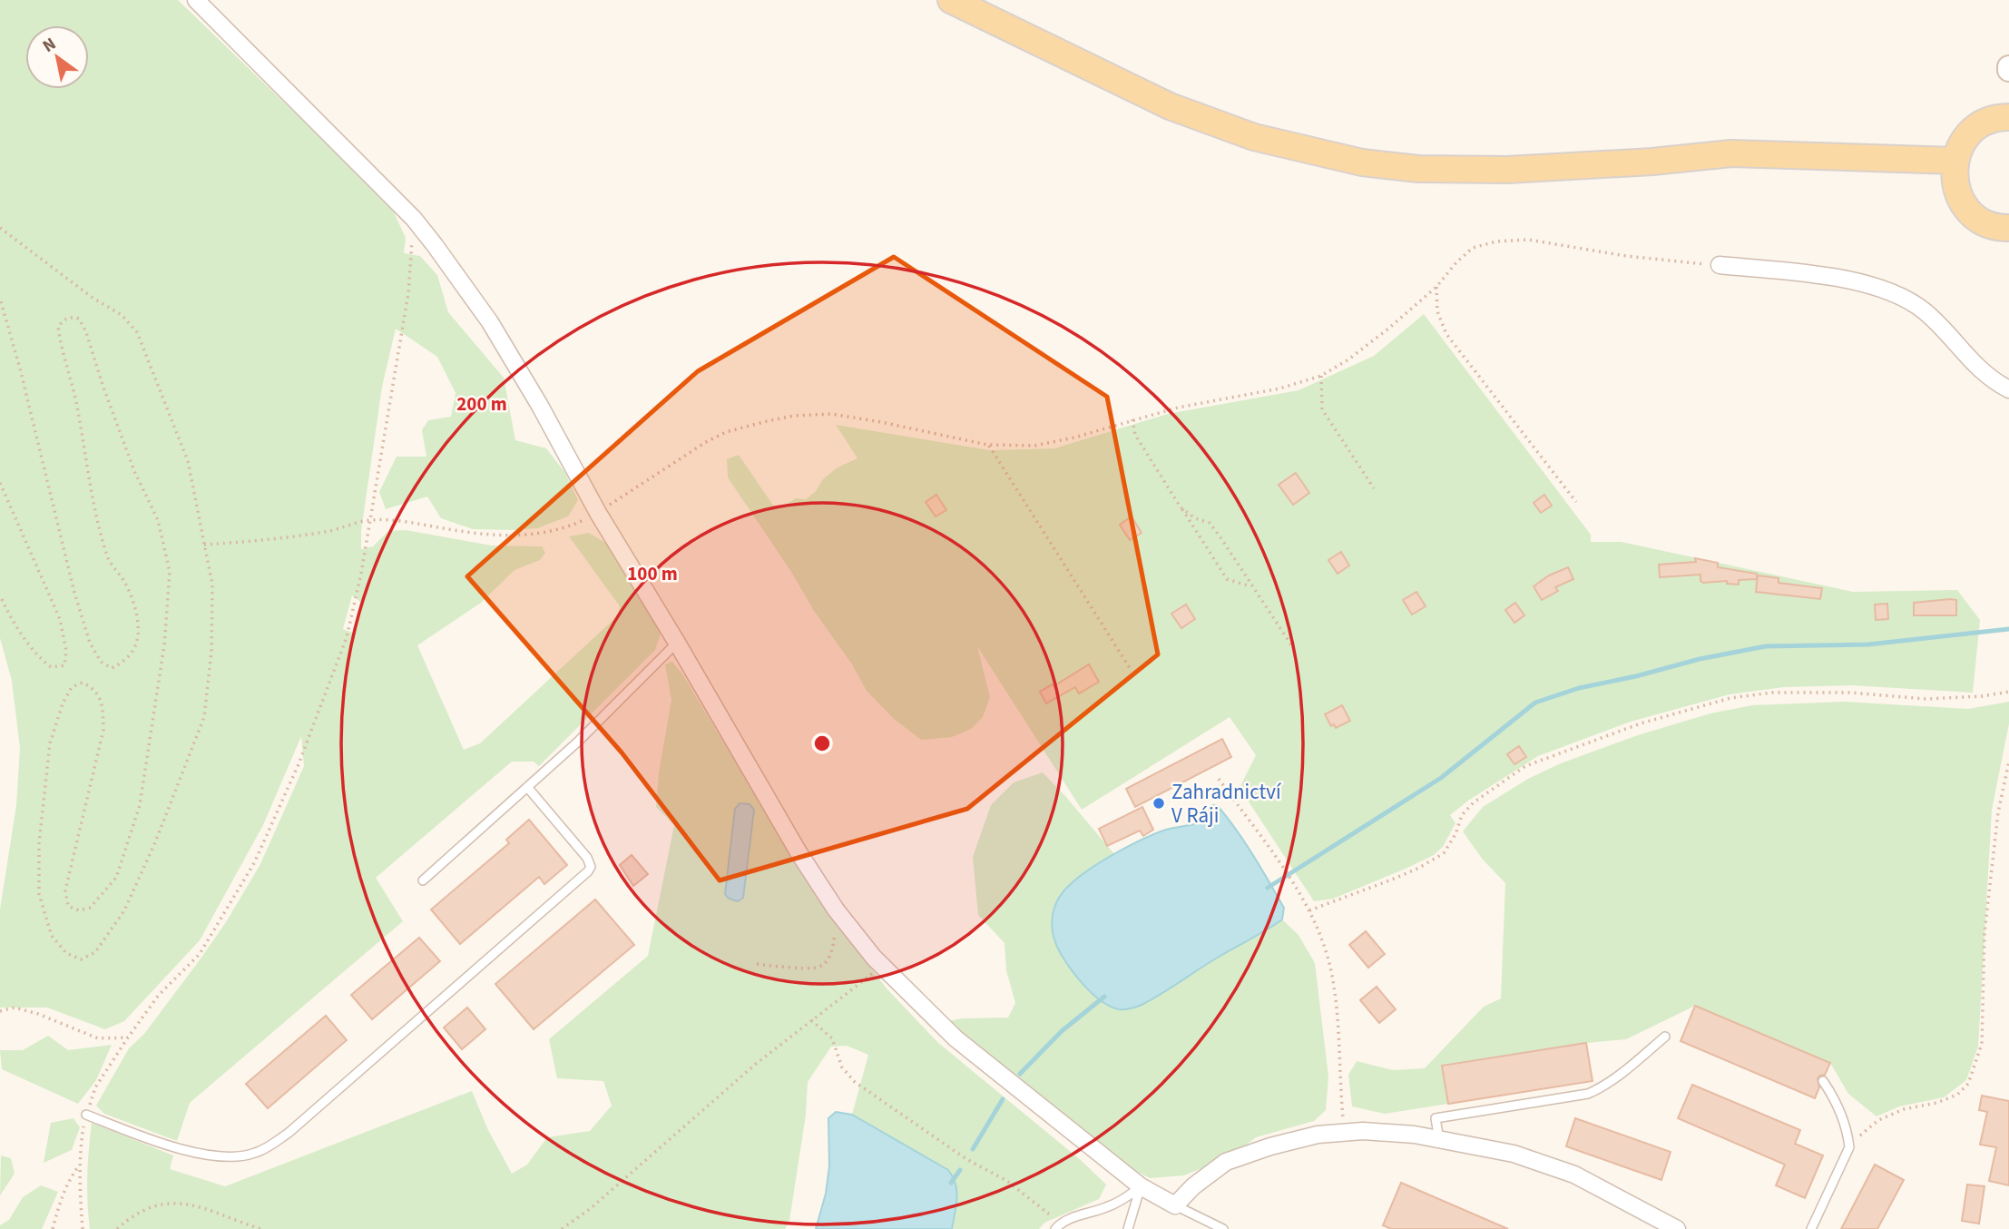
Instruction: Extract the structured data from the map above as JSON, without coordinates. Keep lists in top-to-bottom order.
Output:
{
  "places": ["Zahradnictví V Ráji"],
  "north": "top left",
  "rings": ["200 m", "100 m"]
}
